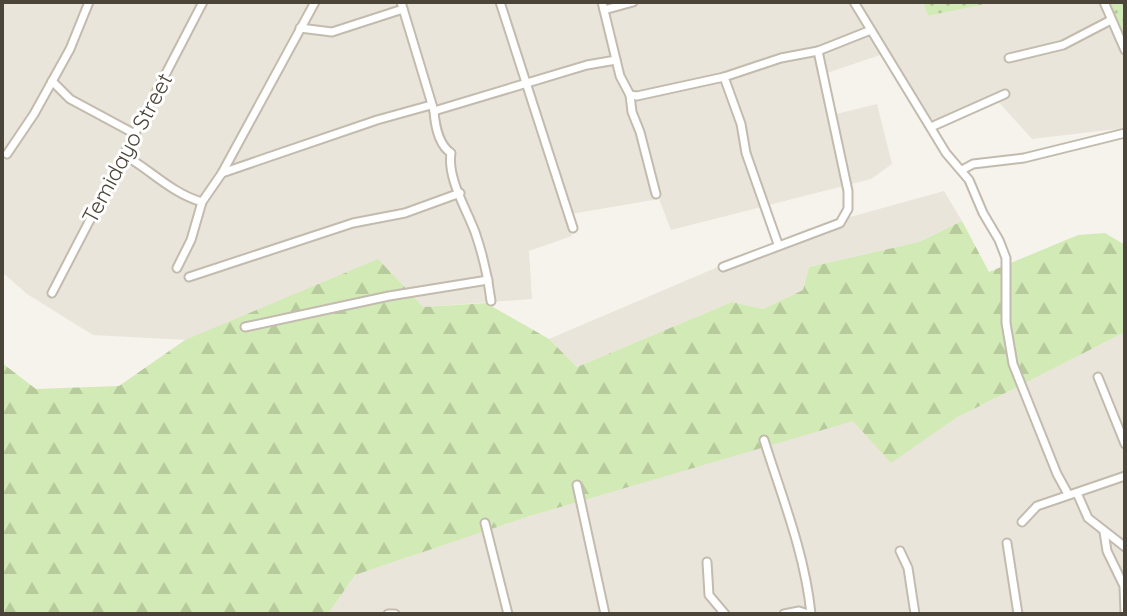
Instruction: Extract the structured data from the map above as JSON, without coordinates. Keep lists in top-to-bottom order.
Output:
{
  "streets": {
    "street": ["Temidayo Street"]
  }
}
